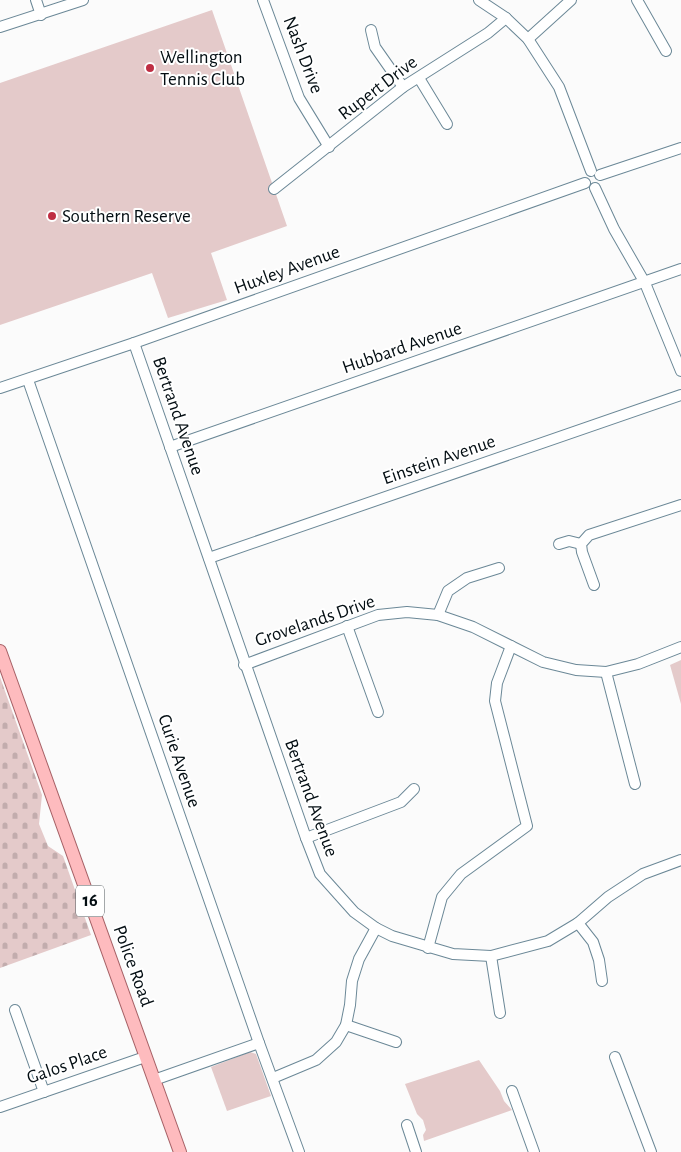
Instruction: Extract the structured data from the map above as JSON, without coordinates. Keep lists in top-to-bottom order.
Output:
{
  "streets": {
    "main road": ["16", "Police Road"],
    "street": [
      "Nash Drive",
      "Rupert Drive",
      "Huxley Avenue",
      "Hubbard Avenue",
      "Bertrand Avenue",
      "Einstein Avenue",
      "Grovelands Drive",
      "Curie Avenue",
      "Galos Place"
    ]
  },
  "crossings": [
    ["Nash Drive", "Rupert Drive"],
    ["Huxley Avenue", "Bertrand Avenue"],
    ["Huxley Avenue", "Curie Avenue"],
    ["Hubbard Avenue", "Bertrand Avenue"],
    ["Bertrand Avenue", "Einstein Avenue"],
    ["Bertrand Avenue", "Grovelands Drive"],
    ["Police Road", "Galos Place"]
  ],
  "places": ["Wellington Tennis Club", "Southern Reserve"]
}
